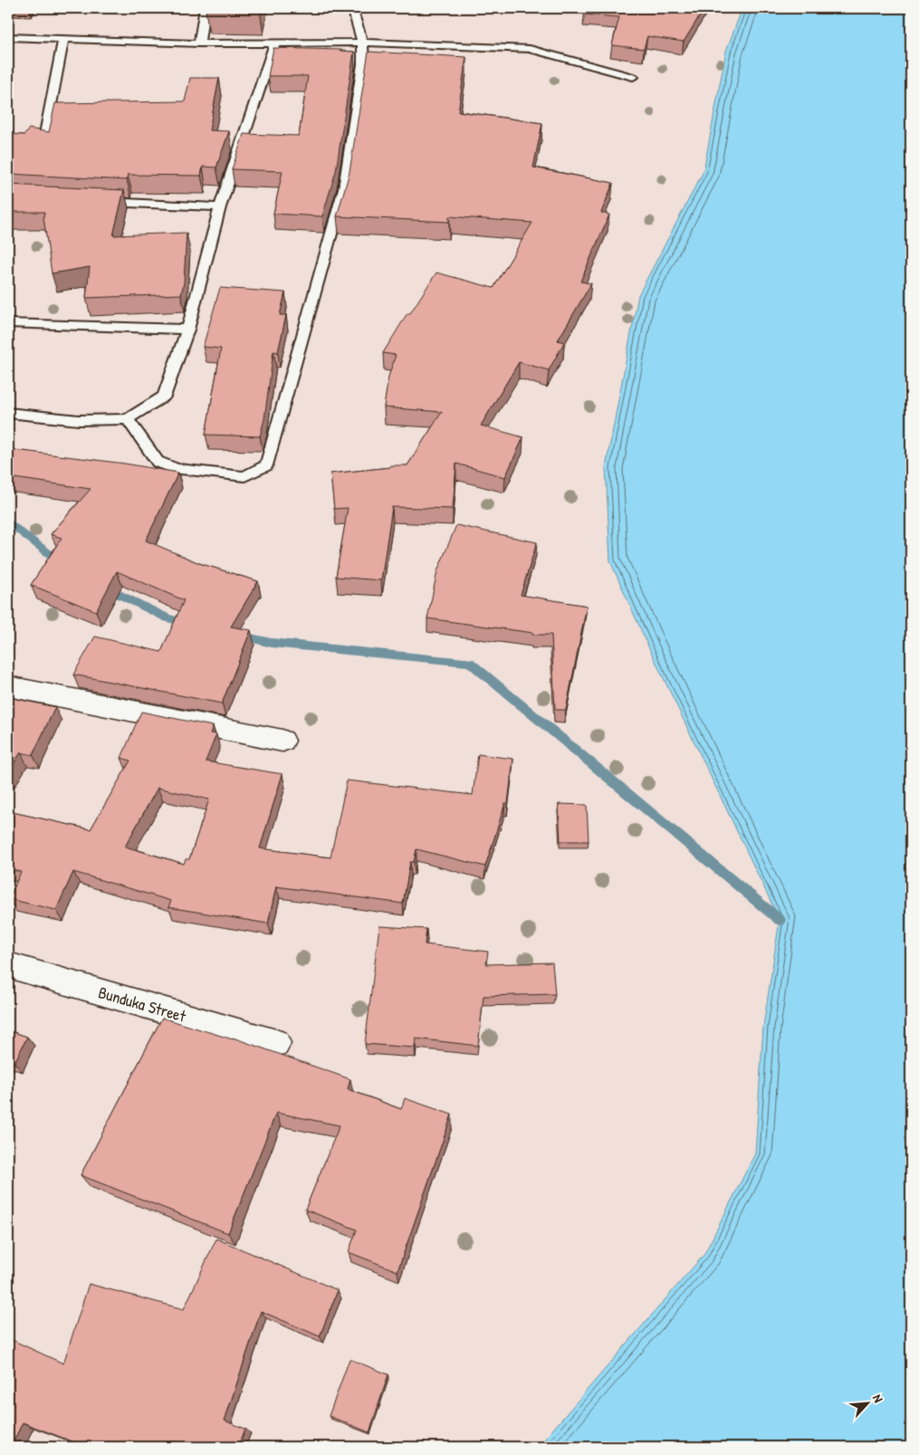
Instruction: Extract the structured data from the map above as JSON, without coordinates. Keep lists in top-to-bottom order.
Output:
{
  "streets": {
    "street": ["Bunduka Street"]
  },
  "north": "top right"
}
